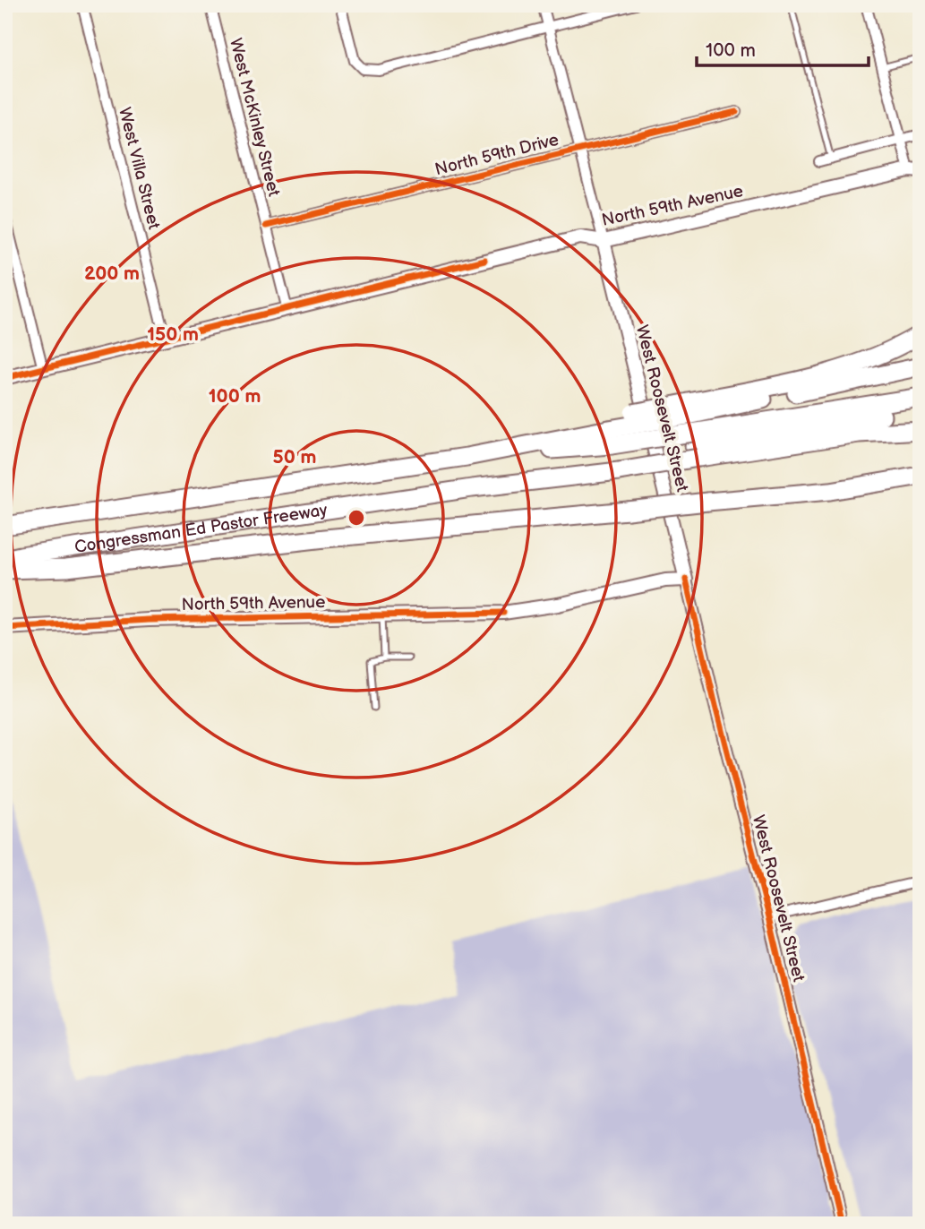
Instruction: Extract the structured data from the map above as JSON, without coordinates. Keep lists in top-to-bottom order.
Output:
{
  "streets": {
    "highway": ["Congressman Ed Pastor Freeway"],
    "main road": ["North 59th Avenue", "West Roosevelt Street"],
    "street": ["West McKinley Street", "North 59th Drive", "West Villa Street"]
  },
  "crossings": [
    ["West McKinley Street", "North 59th Drive"],
    ["West McKinley Street", "North 59th Avenue"],
    ["North 59th Drive", "West Roosevelt Street"],
    ["West Villa Street", "North 59th Avenue"],
    ["North 59th Avenue", "West Roosevelt Street"]
  ],
  "scale_bar": "100 m",
  "rings": [
    "200 m",
    "150 m",
    "100 m",
    "50 m"
  ]
}
